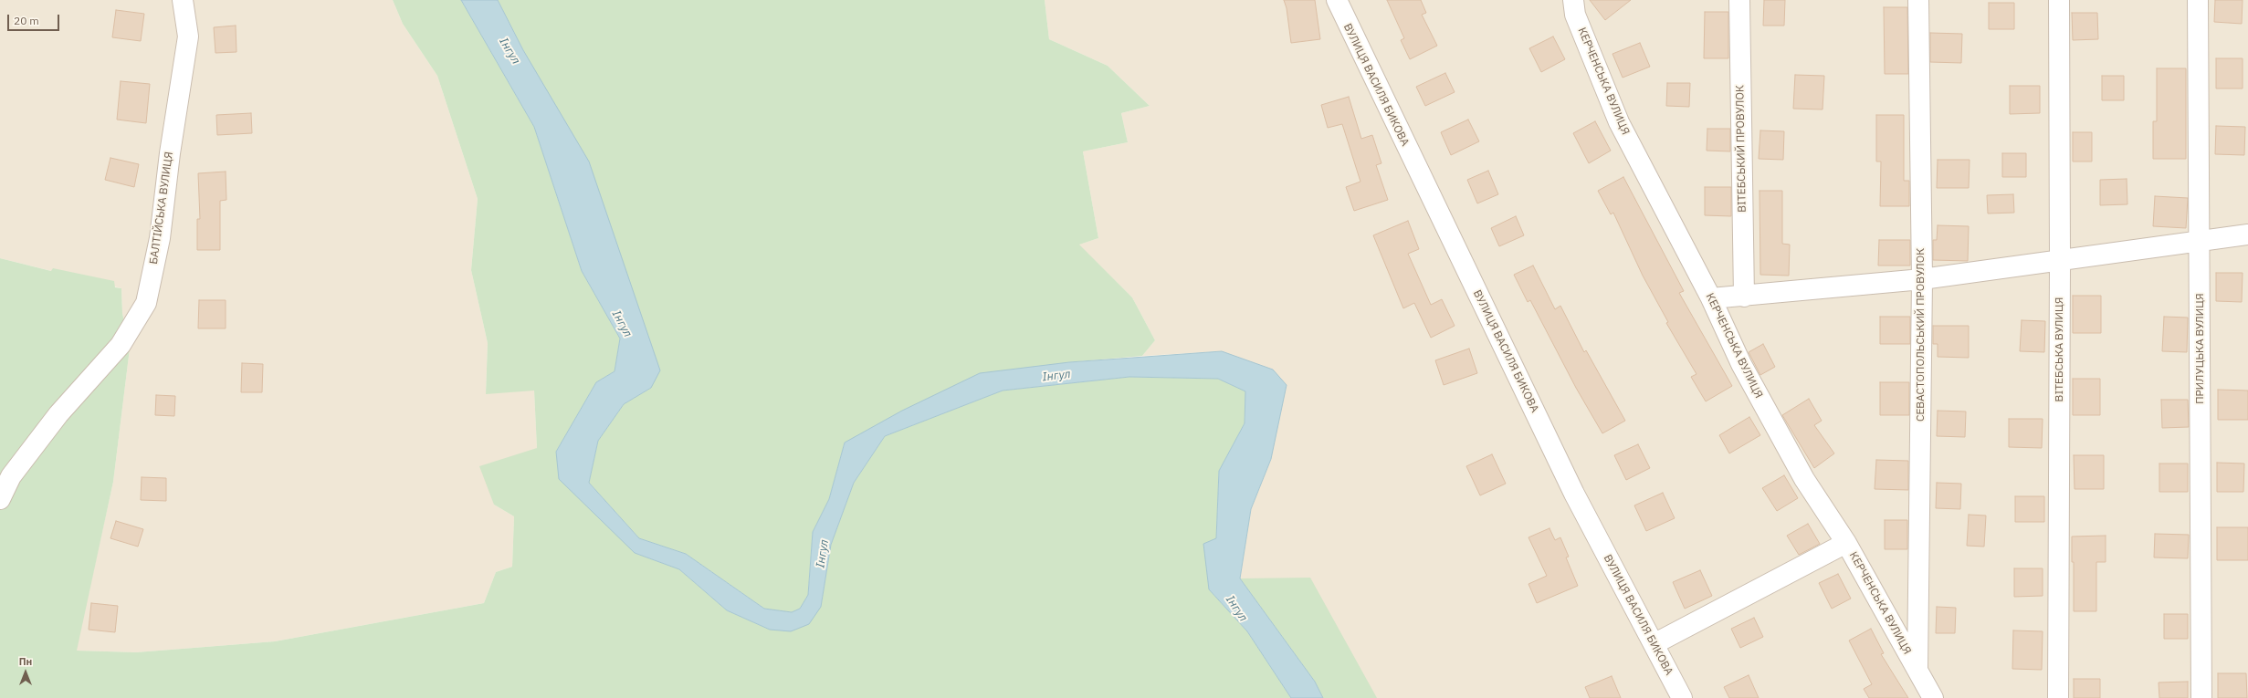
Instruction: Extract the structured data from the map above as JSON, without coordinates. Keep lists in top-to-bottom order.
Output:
{
  "streets": {
    "street": [
      "КЕРЧЕНСЬКА ВУЛИЦЯ",
      "ВУЛИЦЯ ВАСИЛЯ БИКОВА",
      "ВІТЕБСЬКИЙ ПРОВУЛОК",
      "БАЛТІЙСЬКА ВУЛИЦЯ",
      "СЕВАСТОПОЛЬСЬКИЙ ПРОВУЛОК",
      "ПРИЛУЦЬКА ВУЛИЦЯ",
      "ВІТЕБСЬКА ВУЛИЦЯ"
    ]
  },
  "crossings": [
    ["КЕРЧЕНСЬКА ВУЛИЦЯ", "СЕВАСТОПОЛЬСЬКИЙ ПРОВУЛОК"]
  ],
  "water": ["Інгул"],
  "scale_bar": "20 m",
  "north": "top"
}
